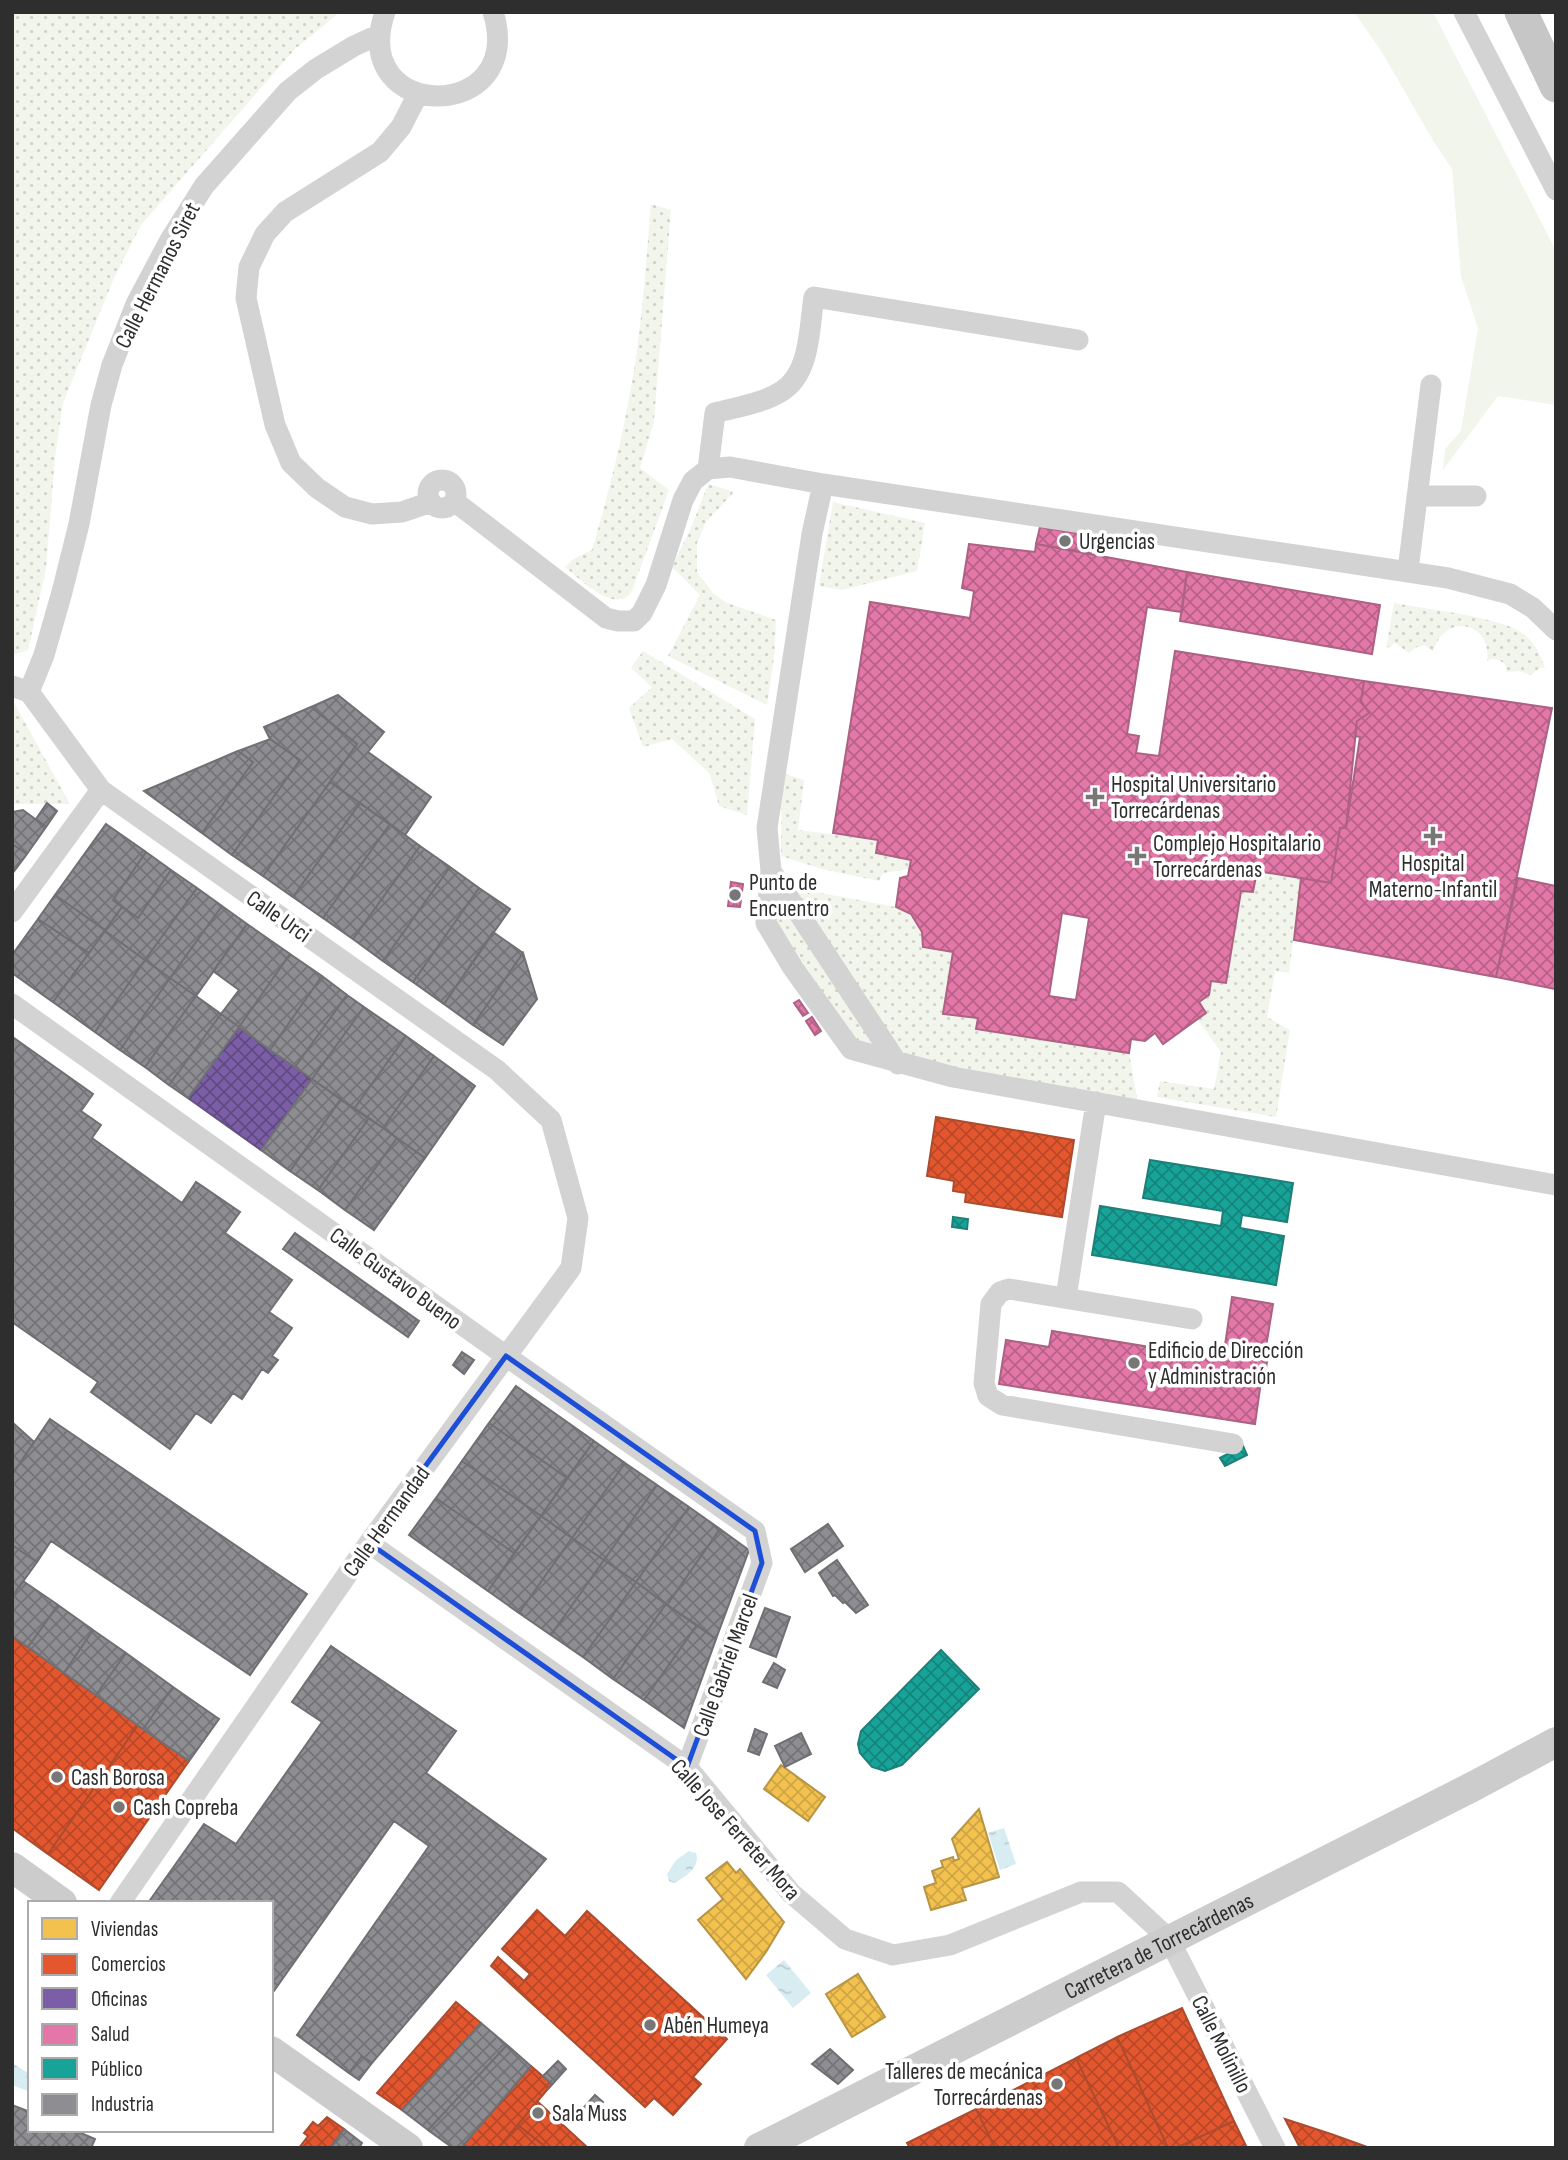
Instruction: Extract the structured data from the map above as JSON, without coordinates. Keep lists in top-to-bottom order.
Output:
{
  "streets": {
    "street": [
      "Calle Hermanos Siret",
      "Calle Urci",
      "Calle Gustavo Bueno",
      "Calle Hermandad",
      "Calle Gabriel Marcel",
      "Calle Jose Ferreter Mora",
      "Carretera de Torrecárdenas",
      "Calle Molinillo"
    ]
  },
  "crossings": [
    ["Calle Hermanos Siret", "Calle Urci"],
    ["Calle Urci", "Calle Hermandad"],
    ["Calle Gustavo Bueno", "Calle Hermandad"],
    ["Calle Gustavo Bueno", "Calle Gabriel Marcel"],
    ["Calle Hermandad", "Calle Jose Ferreter Mora"],
    ["Calle Gabriel Marcel", "Calle Jose Ferreter Mora"],
    ["Calle Jose Ferreter Mora", "Carretera de Torrecárdenas"],
    ["Calle Jose Ferreter Mora", "Calle Molinillo"],
    ["Carretera de Torrecárdenas", "Calle Molinillo"]
  ],
  "places": {
    "other": [
      "Urgencias",
      "Punto de Encuentro",
      "Edificio de Dirección y Administración",
      "Cash Borosa",
      "Cash Copreba",
      "Abén Humeya",
      "Talleres de mecánica Torrecárdenas",
      "Sala Muss"
    ],
    "health": ["Hospital Universitario Torrecárdenas", "Hospital Materno-Infantil", "Complejo Hospitalario Torrecárdenas"]
  },
  "legend": [
    "Viviendas",
    "Comercios",
    "Oficinas",
    "Salud",
    "Público",
    "Industria"
  ]
}
